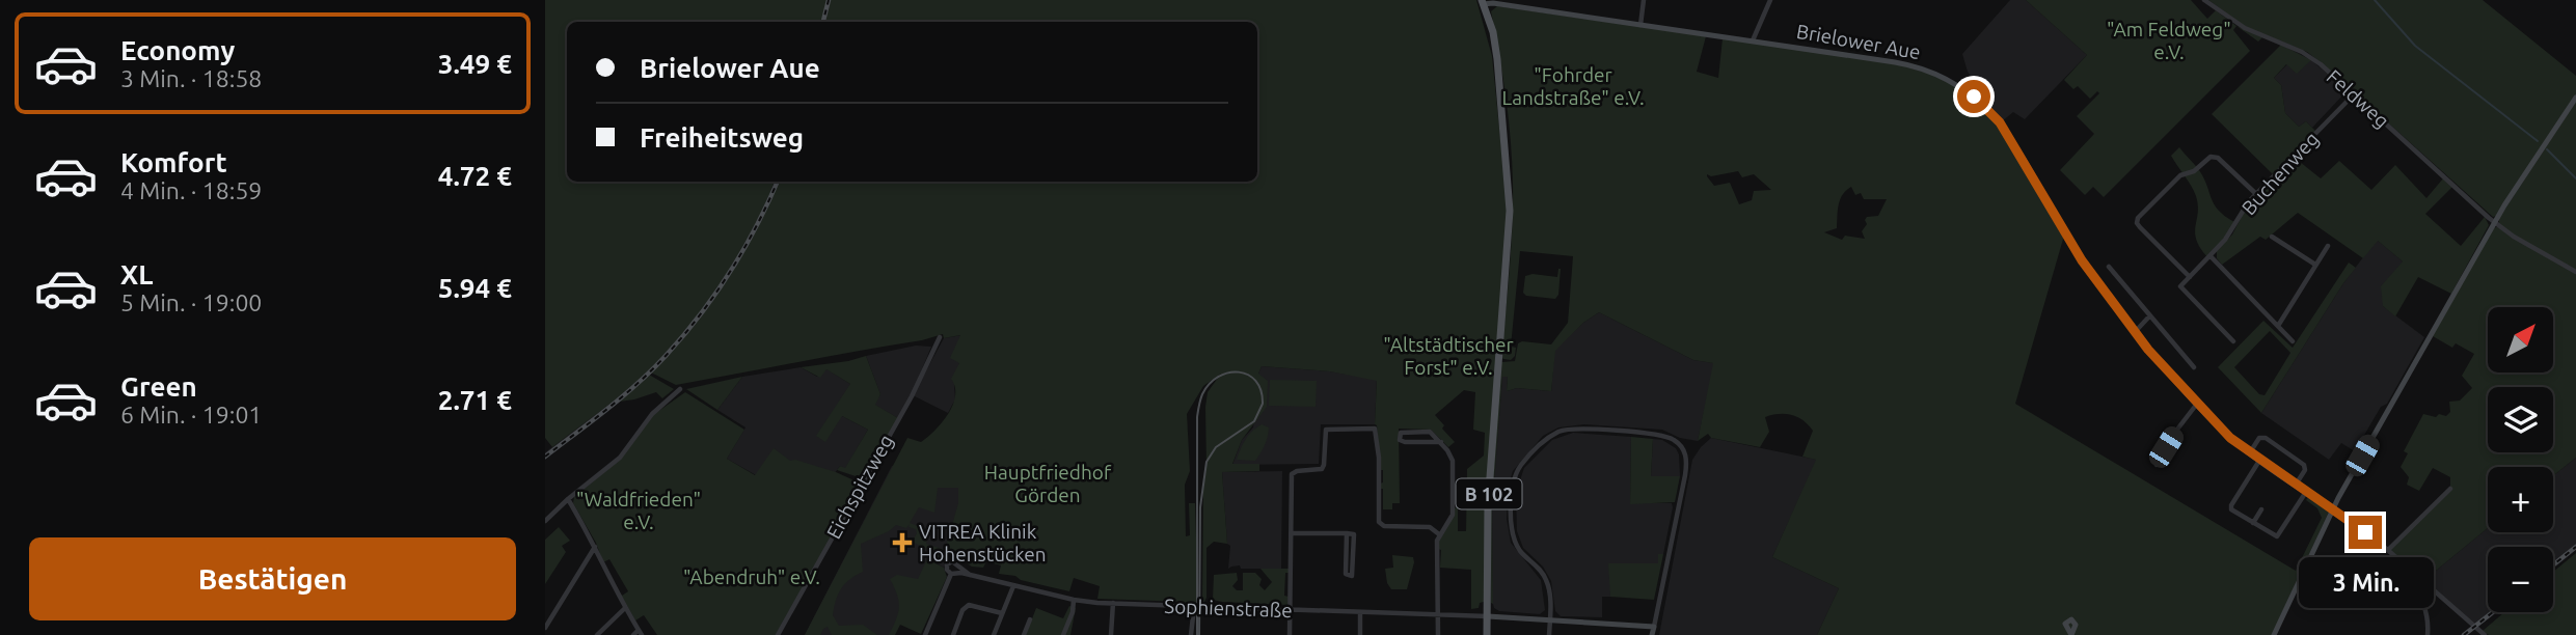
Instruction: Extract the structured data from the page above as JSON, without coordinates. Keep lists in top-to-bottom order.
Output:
{
  "streets": {
    "main road": ["B 102"],
    "street": [
      "Brielower Aue",
      "Feldweg",
      "Buchenweg",
      "Eichspitzweg",
      "Sophienstraße"
    ]
  },
  "crossings": [
    ["Brielower Aue", "B 102"],
    ["Feldweg", "Buchenweg"],
    ["B 102", "Sophienstraße"]
  ],
  "parks": [
    "\"Am Feldweg\" e.V.",
    "\"Fohrder Landstraße\" e.V.",
    "\"Altstädtischer Forst\" e.V.",
    "Hauptfriedhof Görden",
    "\"Waldfrieden\" e.V.",
    "\"Abendruh\" e.V."
  ],
  "places": {
    "health": ["VITREA Klinik Hohenstücken"]
  },
  "north": "top right",
  "page": {
    "list": [
      {
        "name": "Economy",
        "note": "3 Min. · 18:58",
        "value": "3.49 €"
      },
      {
        "name": "Komfort",
        "note": "4 Min. · 18:59",
        "value": "4.72 €"
      },
      {
        "name": "XL",
        "note": "5 Min. · 19:00",
        "value": "5.94 €"
      },
      {
        "name": "Green",
        "note": "6 Min. · 19:01",
        "value": "2.71 €"
      }
    ],
    "banner": ["Brielower Aue", "Freiheitsweg"],
    "map_buttons": ["+", "−"],
    "buttons": "Bestätigen",
    "bubble": "3 Min."
  }
}
